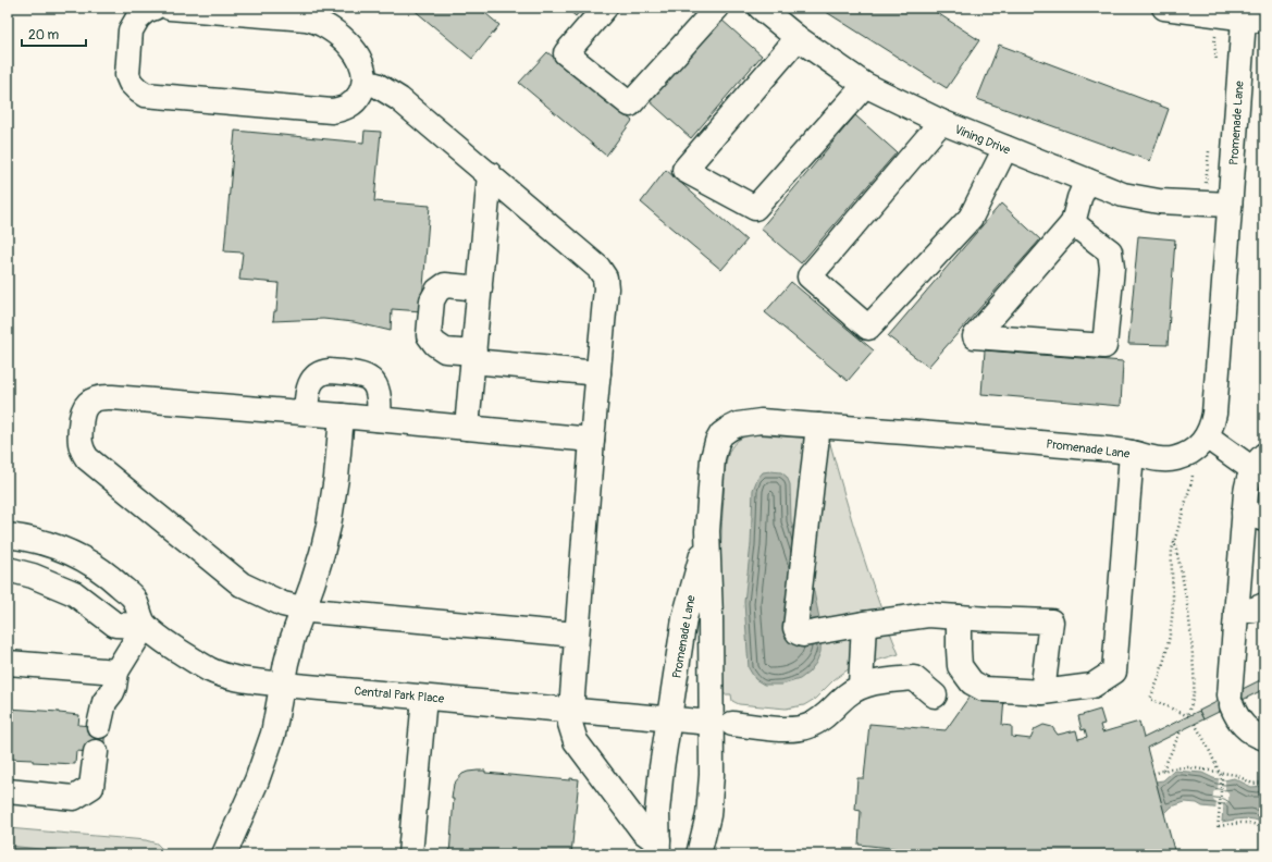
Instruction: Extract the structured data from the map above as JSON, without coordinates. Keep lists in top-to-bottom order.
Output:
{
  "streets": {
    "street": ["Promenade Lane", "Vining Drive", "Central Park Place"]
  },
  "crossings": [
    ["Promenade Lane", "Vining Drive"],
    ["Promenade Lane", "Central Park Place"]
  ],
  "scale_bar": "20 m"
}
